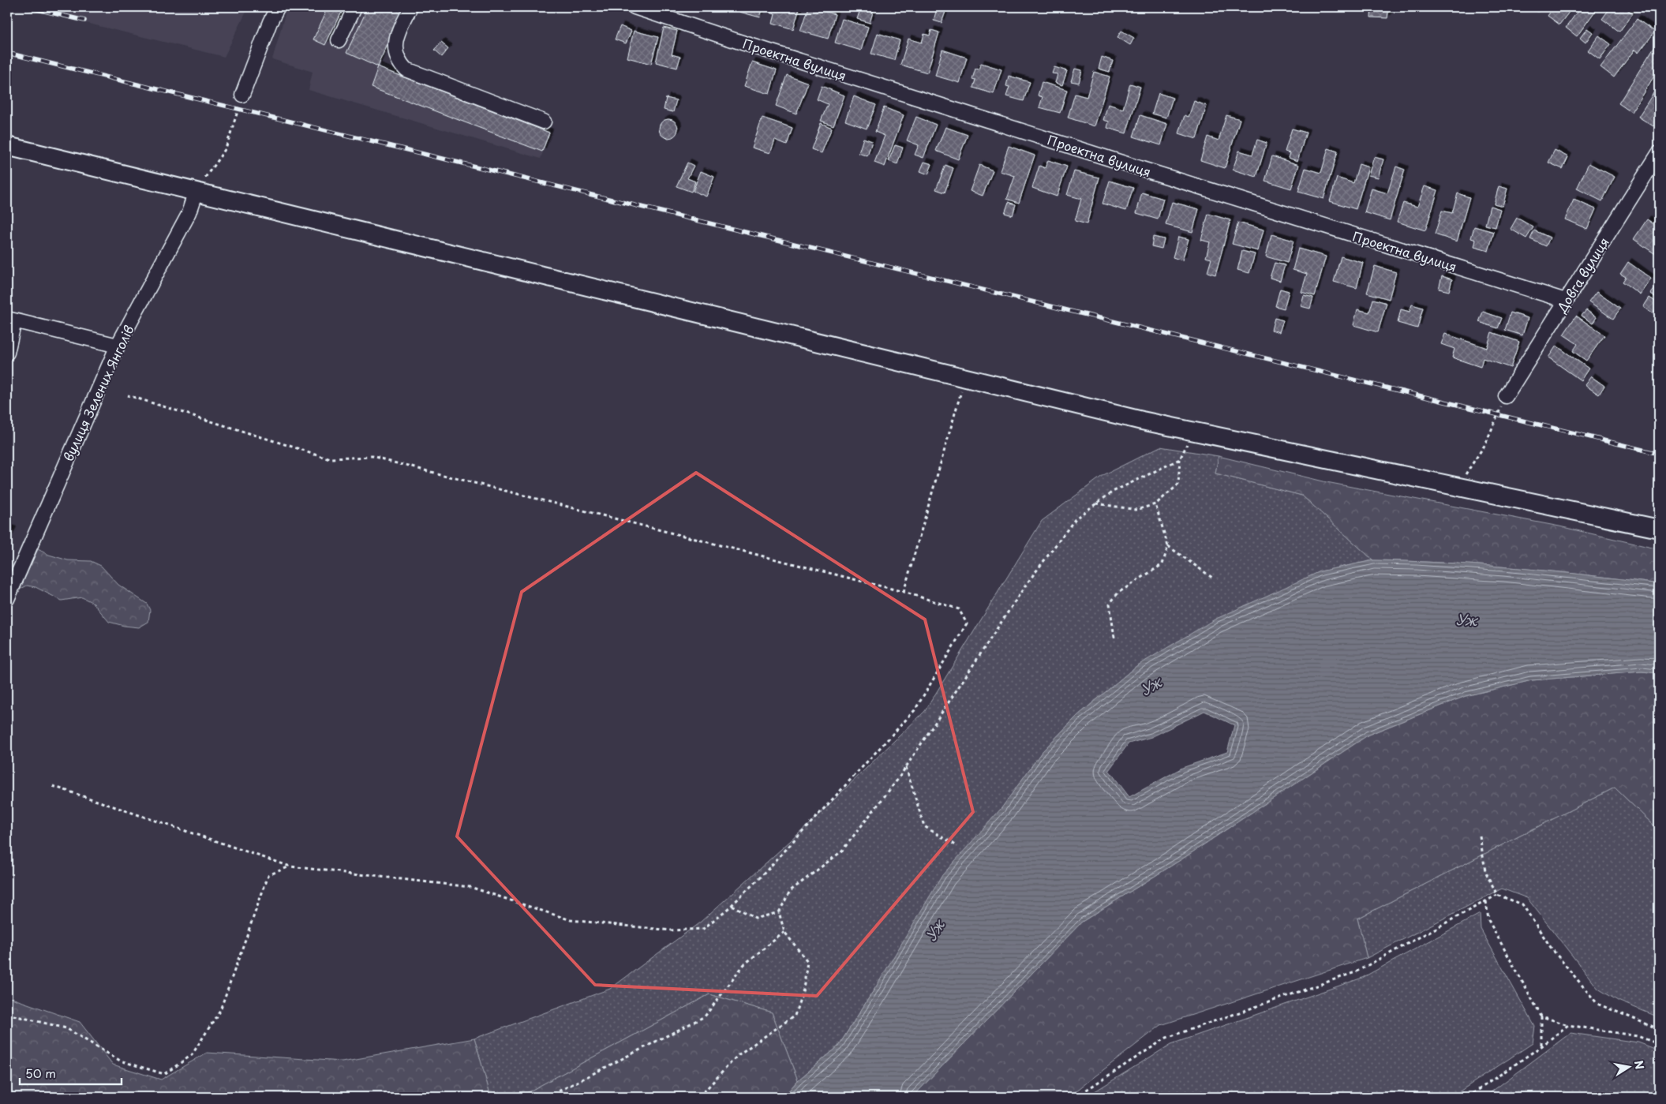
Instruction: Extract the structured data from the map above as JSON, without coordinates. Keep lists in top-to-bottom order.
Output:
{
  "streets": {
    "street": ["Проектна вулиця", "Довга вулиця", "вулиця Зелених Янголів"]
  },
  "crossings": [
    ["Проектна вулиця", "Довга вулиця"]
  ],
  "water": ["Уж"],
  "scale_bar": "50 m",
  "north": "right"
}
